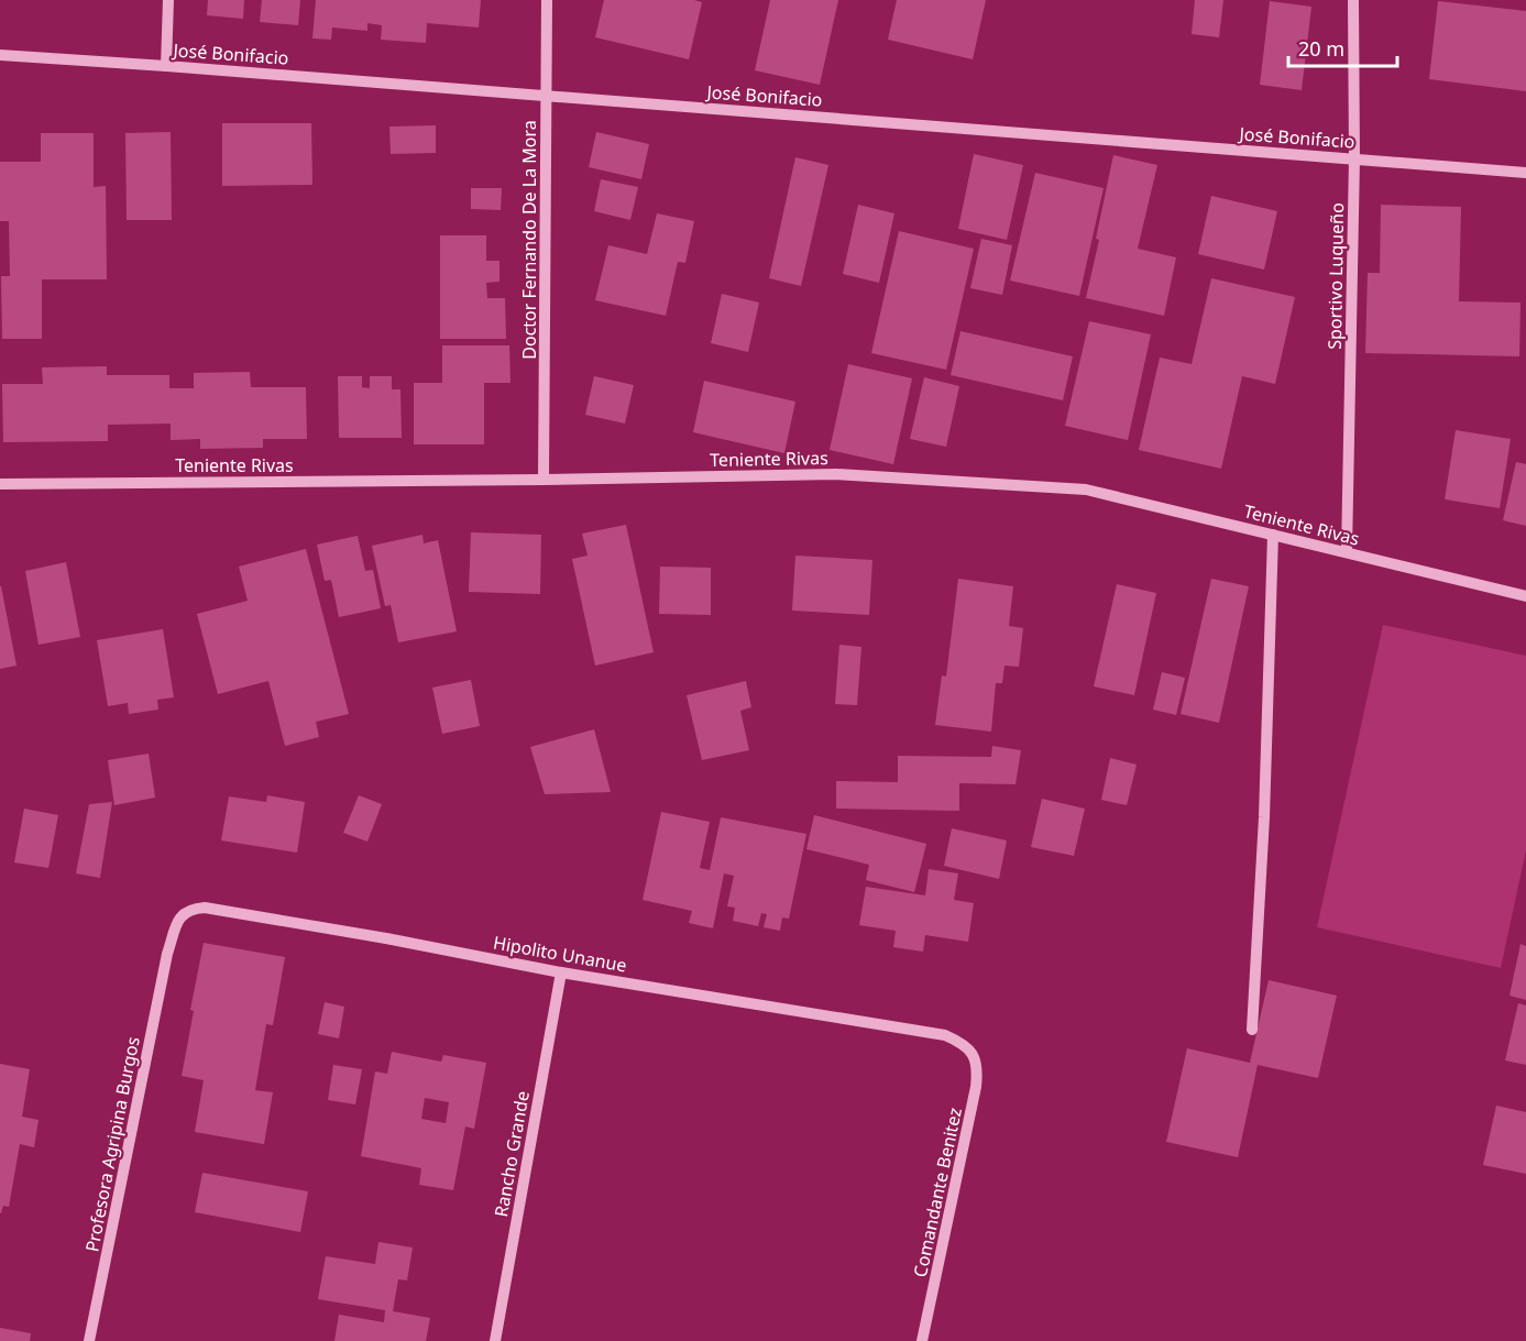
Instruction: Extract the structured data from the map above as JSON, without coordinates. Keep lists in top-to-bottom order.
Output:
{
  "streets": {
    "street": [
      "José Bonifacio",
      "Doctor Fernando De La Mora",
      "Sportivo Luqueño",
      "Teniente Rivas",
      "Hipolito Unanue",
      "Profesora Agripina Burgos",
      "Rancho Grande",
      "Comandante Benitez"
    ]
  },
  "crossings": [
    ["José Bonifacio", "Doctor Fernando De La Mora"],
    ["José Bonifacio", "Sportivo Luqueño"],
    ["Doctor Fernando De La Mora", "Teniente Rivas"],
    ["Sportivo Luqueño", "Teniente Rivas"],
    ["Hipolito Unanue", "Profesora Agripina Burgos"],
    ["Hipolito Unanue", "Rancho Grande"],
    ["Hipolito Unanue", "Comandante Benitez"]
  ],
  "scale_bar": "20 m"
}
